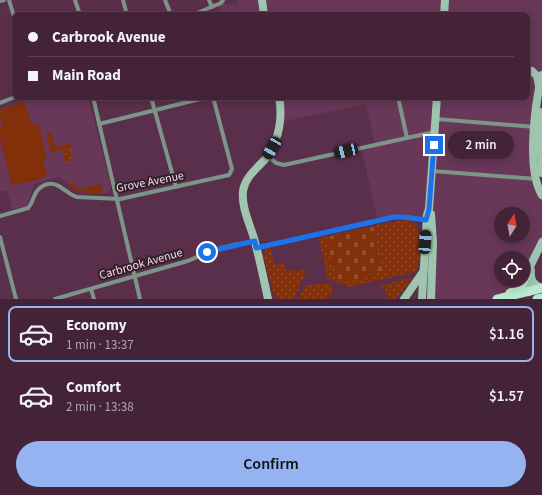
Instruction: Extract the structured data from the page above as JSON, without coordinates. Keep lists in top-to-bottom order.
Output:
{
  "streets": {
    "street": ["Grove Avenue", "Carbrook Avenue"]
  },
  "north": "top",
  "page": {
    "banner": ["Carbrook Avenue", "Main Road"],
    "bubble": "2 min",
    "list": [
      {
        "name": "Economy",
        "note": "1 min · 13:37",
        "value": "$1.16"
      },
      {
        "name": "Comfort",
        "note": "2 min · 13:38",
        "value": "$1.57"
      }
    ],
    "buttons": "Confirm"
  }
}
